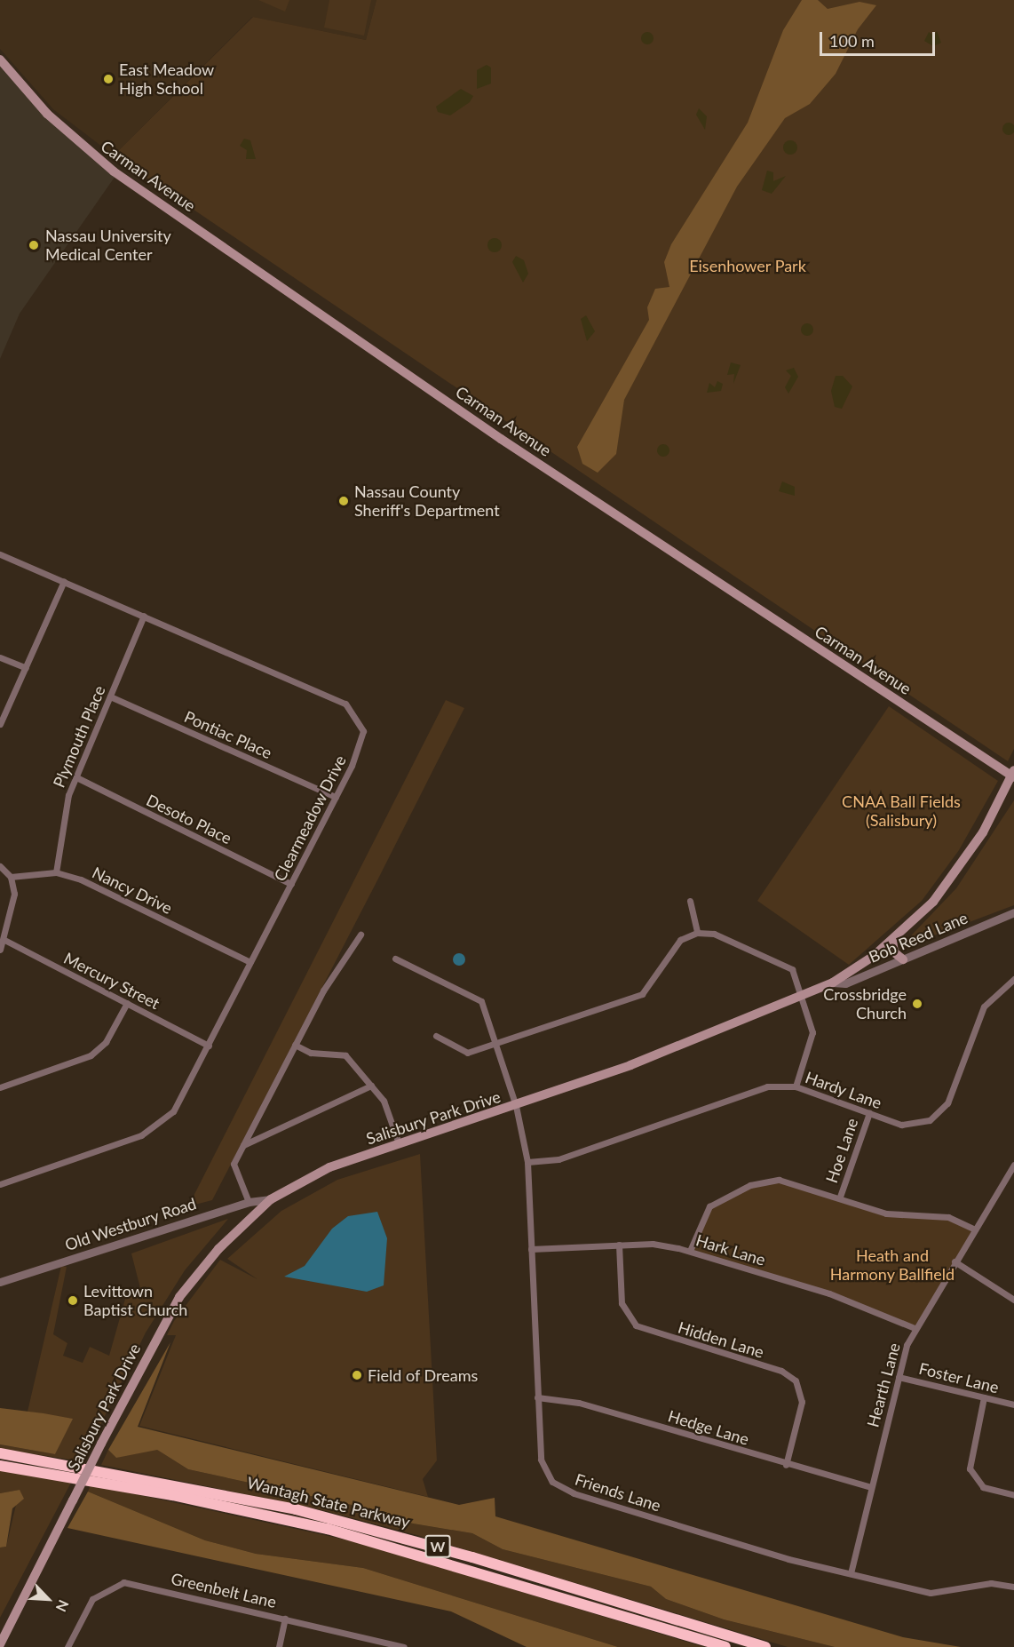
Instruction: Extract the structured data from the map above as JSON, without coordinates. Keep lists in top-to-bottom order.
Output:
{
  "streets": {
    "highway": ["Wantagh State Parkway", "W"],
    "main road": ["Carman Avenue", "Salisbury Park Drive"],
    "street": [
      "Pontiac Place",
      "Plymouth Place",
      "Clearmeadow Drive",
      "Desoto Place",
      "Nancy Drive",
      "Bob Reed Lane",
      "Mercury Street",
      "Hardy Lane",
      "Hoe Lane",
      "Old Westbury Road",
      "Hark Lane",
      "Hidden Lane",
      "Foster Lane",
      "Hearth Lane",
      "Hedge Lane",
      "Friends Lane",
      "Greenbelt Lane"
    ]
  },
  "crossings": [
    ["Carman Avenue", "Salisbury Park Drive"],
    ["Pontiac Place", "Plymouth Place"],
    ["Pontiac Place", "Clearmeadow Drive"],
    ["Plymouth Place", "Clearmeadow Drive"],
    ["Plymouth Place", "Desoto Place"],
    ["Plymouth Place", "Nancy Drive"],
    ["Clearmeadow Drive", "Desoto Place"],
    ["Clearmeadow Drive", "Nancy Drive"],
    ["Clearmeadow Drive", "Mercury Street"],
    ["Bob Reed Lane", "Salisbury Park Drive"],
    ["Hardy Lane", "Hoe Lane"],
    ["Hardy Lane", "Friends Lane"],
    ["Salisbury Park Drive", "Old Westbury Road"],
    ["Salisbury Park Drive", "Friends Lane"],
    ["Hark Lane", "Hidden Lane"],
    ["Hark Lane", "Hearth Lane"],
    ["Hark Lane", "Friends Lane"],
    ["Hidden Lane", "Hedge Lane"],
    ["Foster Lane", "Hearth Lane"],
    ["Hearth Lane", "Hedge Lane"],
    ["Hearth Lane", "Friends Lane"],
    ["Hedge Lane", "Friends Lane"]
  ],
  "parks": ["Eisenhower Park", "CNAA Ball Fields (Salisbury)", "Heath and Harmony Ballfield"],
  "places": [
    "East Meadow High School",
    "Nassau University Medical Center",
    "Nassau County Sheriff's Department",
    "Crossbridge Church",
    "Levittown Baptist Church",
    "Field of Dreams"
  ],
  "scale_bar": "100 m",
  "north": "bottom right"
}
